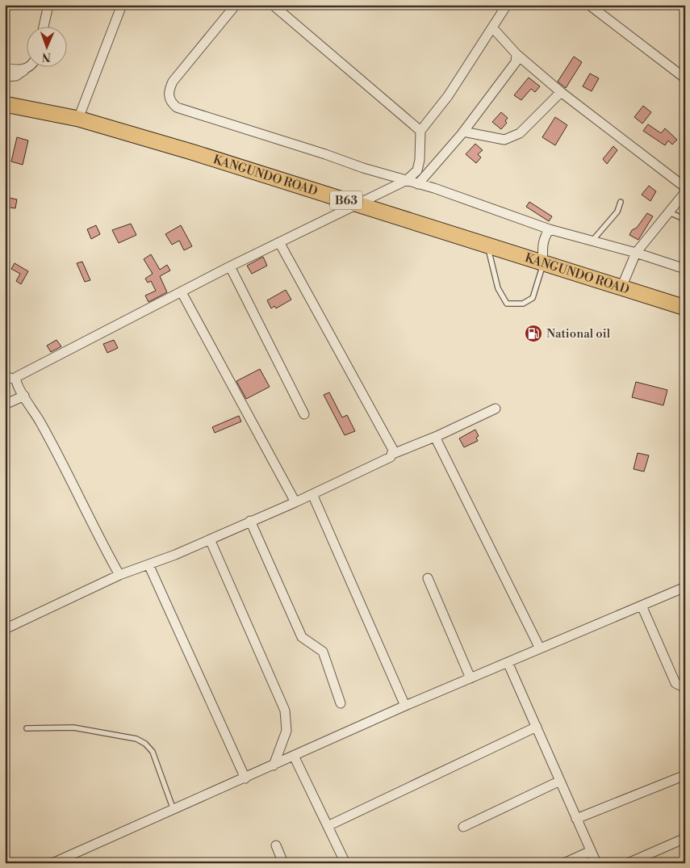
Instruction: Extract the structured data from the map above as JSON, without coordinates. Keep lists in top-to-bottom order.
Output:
{
  "streets": {
    "highway": ["KANGUNDO ROAD", "B63"]
  },
  "places": {
    "fuel station": ["National oil"]
  },
  "north": "bottom"
}
